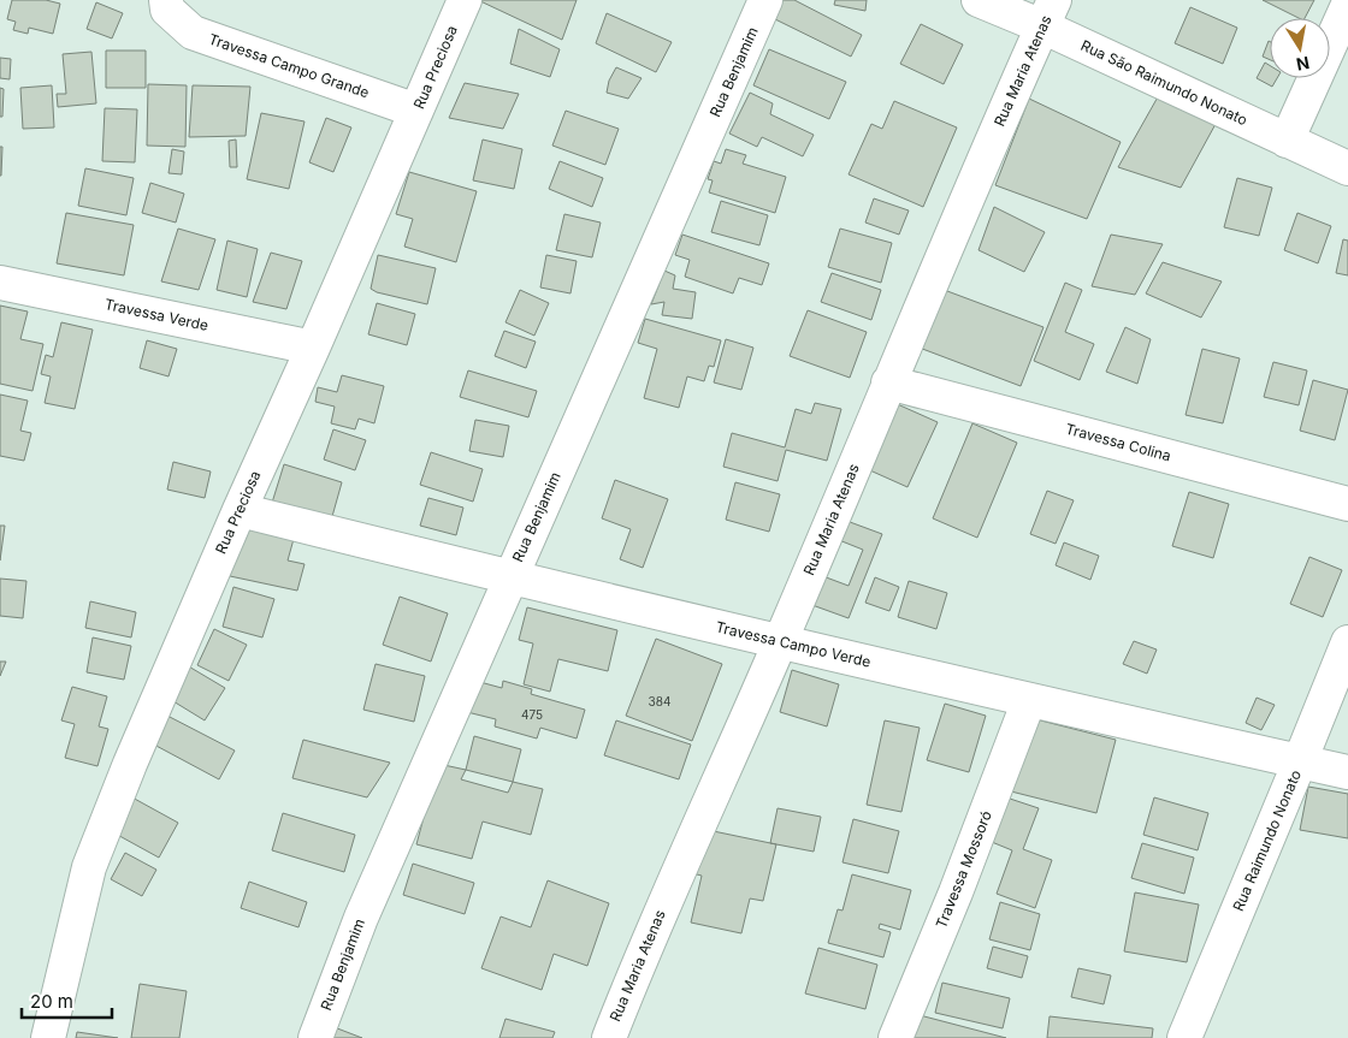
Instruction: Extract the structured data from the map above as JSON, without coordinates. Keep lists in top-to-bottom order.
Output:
{
  "streets": {
    "street": [
      "Travessa Campo Grande",
      "Rua Preciosa",
      "Rua Maria Atenas",
      "Rua Benjamim",
      "Rua São Raimundo Nonato",
      "Travessa Verde",
      "Travessa Colina",
      "Travessa Campo Verde",
      "Rua Raimundo Nonato",
      "Travessa Mossoró"
    ]
  },
  "crossings": [
    ["Travessa Campo Grande", "Rua Preciosa"],
    ["Rua Preciosa", "Travessa Verde"],
    ["Rua Preciosa", "Travessa Campo Verde"],
    ["Rua Maria Atenas", "Rua São Raimundo Nonato"],
    ["Rua Maria Atenas", "Travessa Colina"],
    ["Rua Maria Atenas", "Travessa Campo Verde"],
    ["Rua Benjamim", "Travessa Campo Verde"],
    ["Travessa Campo Verde", "Rua Raimundo Nonato"],
    ["Travessa Campo Verde", "Travessa Mossoró"]
  ],
  "house_numbers": ["384", "475"],
  "scale_bar": "20 m",
  "north": "bottom"
}
